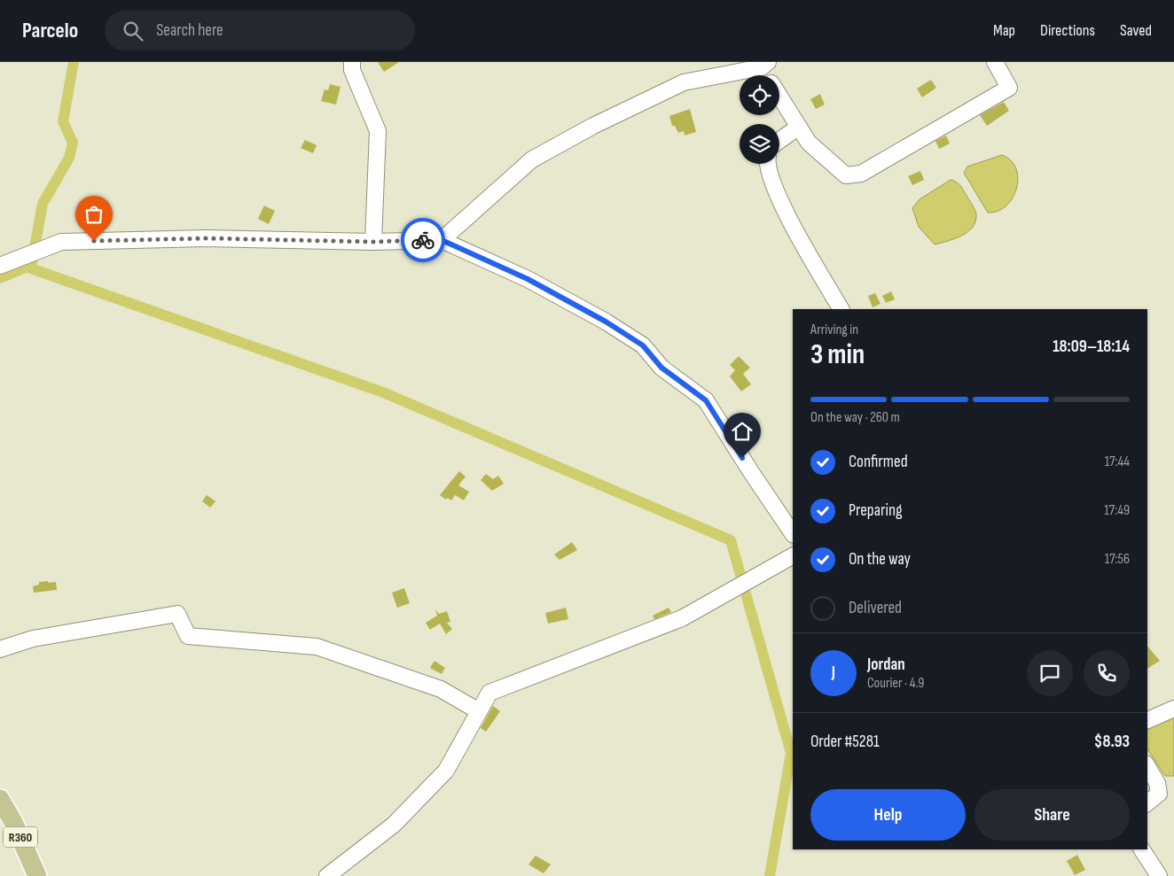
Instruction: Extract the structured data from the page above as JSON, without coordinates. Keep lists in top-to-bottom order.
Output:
{
  "streets": {
    "main road": ["R360"]
  },
  "page": {
    "header": "Parcelo",
    "search": "Search here",
    "nav": ["Map", "Directions", "Saved"],
    "heading": ["3 min", "Arriving in", "18:09–18:14"],
    "panel": [
      "Jordan",
      "Courier · 4.9",
      "Order #5281",
      "$8.93"
    ],
    "bar": "On the way · 260 m",
    "list": [
      ["Confirmed", "17:44"],
      ["Preparing", "17:49"],
      ["On the way", "17:56"],
      "Delivered"
    ],
    "round": "J",
    "buttons": ["Help", "Share"]
  }
}
